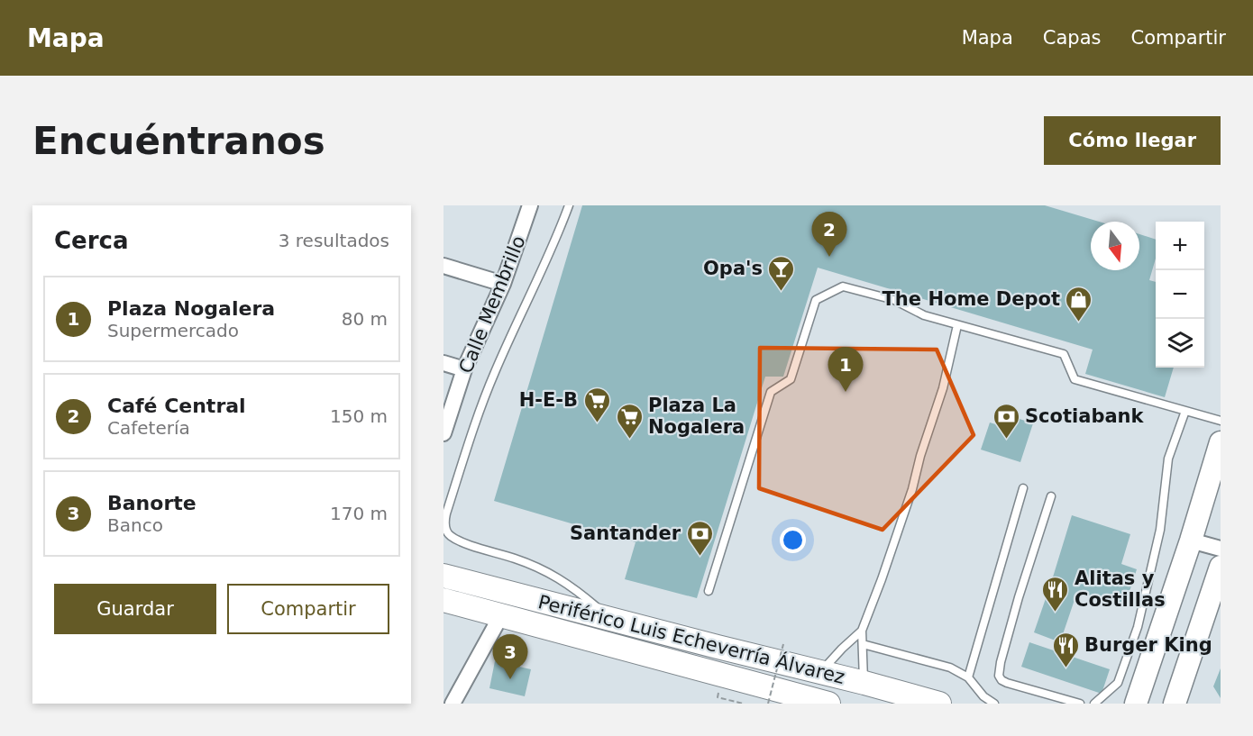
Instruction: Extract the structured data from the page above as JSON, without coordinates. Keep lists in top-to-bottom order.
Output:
{
  "streets": {
    "main road": ["Periférico Luis Echeverría Álvarez"],
    "street": ["Calle Membrillo"]
  },
  "places": {
    "bar": ["Opa's"],
    "shop": ["The Home Depot"],
    "supermarket": ["H-E-B", "Plaza La Nogalera"],
    "bank": ["Scotiabank", "Santander"],
    "restaurant": ["Alitas y Costillas", "Burger King"]
  },
  "north": "bottom",
  "page": {
    "header": "Mapa",
    "nav": ["Mapa", "Capas", "Compartir"],
    "buttons": [
      "Cómo llegar",
      ["Guardar", "Compartir"]
    ],
    "title": "Encuéntranos",
    "heading": ["Cerca", "3 resultados"],
    "pins": ["2", "1", "3"],
    "map_buttons": ["+", "−"],
    "list": [
      {
        "mark": "1",
        "name": "Plaza Nogalera",
        "note": "Supermercado",
        "value": "80 m"
      },
      {
        "mark": "2",
        "name": "Café Central",
        "note": "Cafetería",
        "value": "150 m"
      },
      {
        "mark": "3",
        "name": "Banorte",
        "note": "Banco",
        "value": "170 m"
      }
    ]
  }
}
